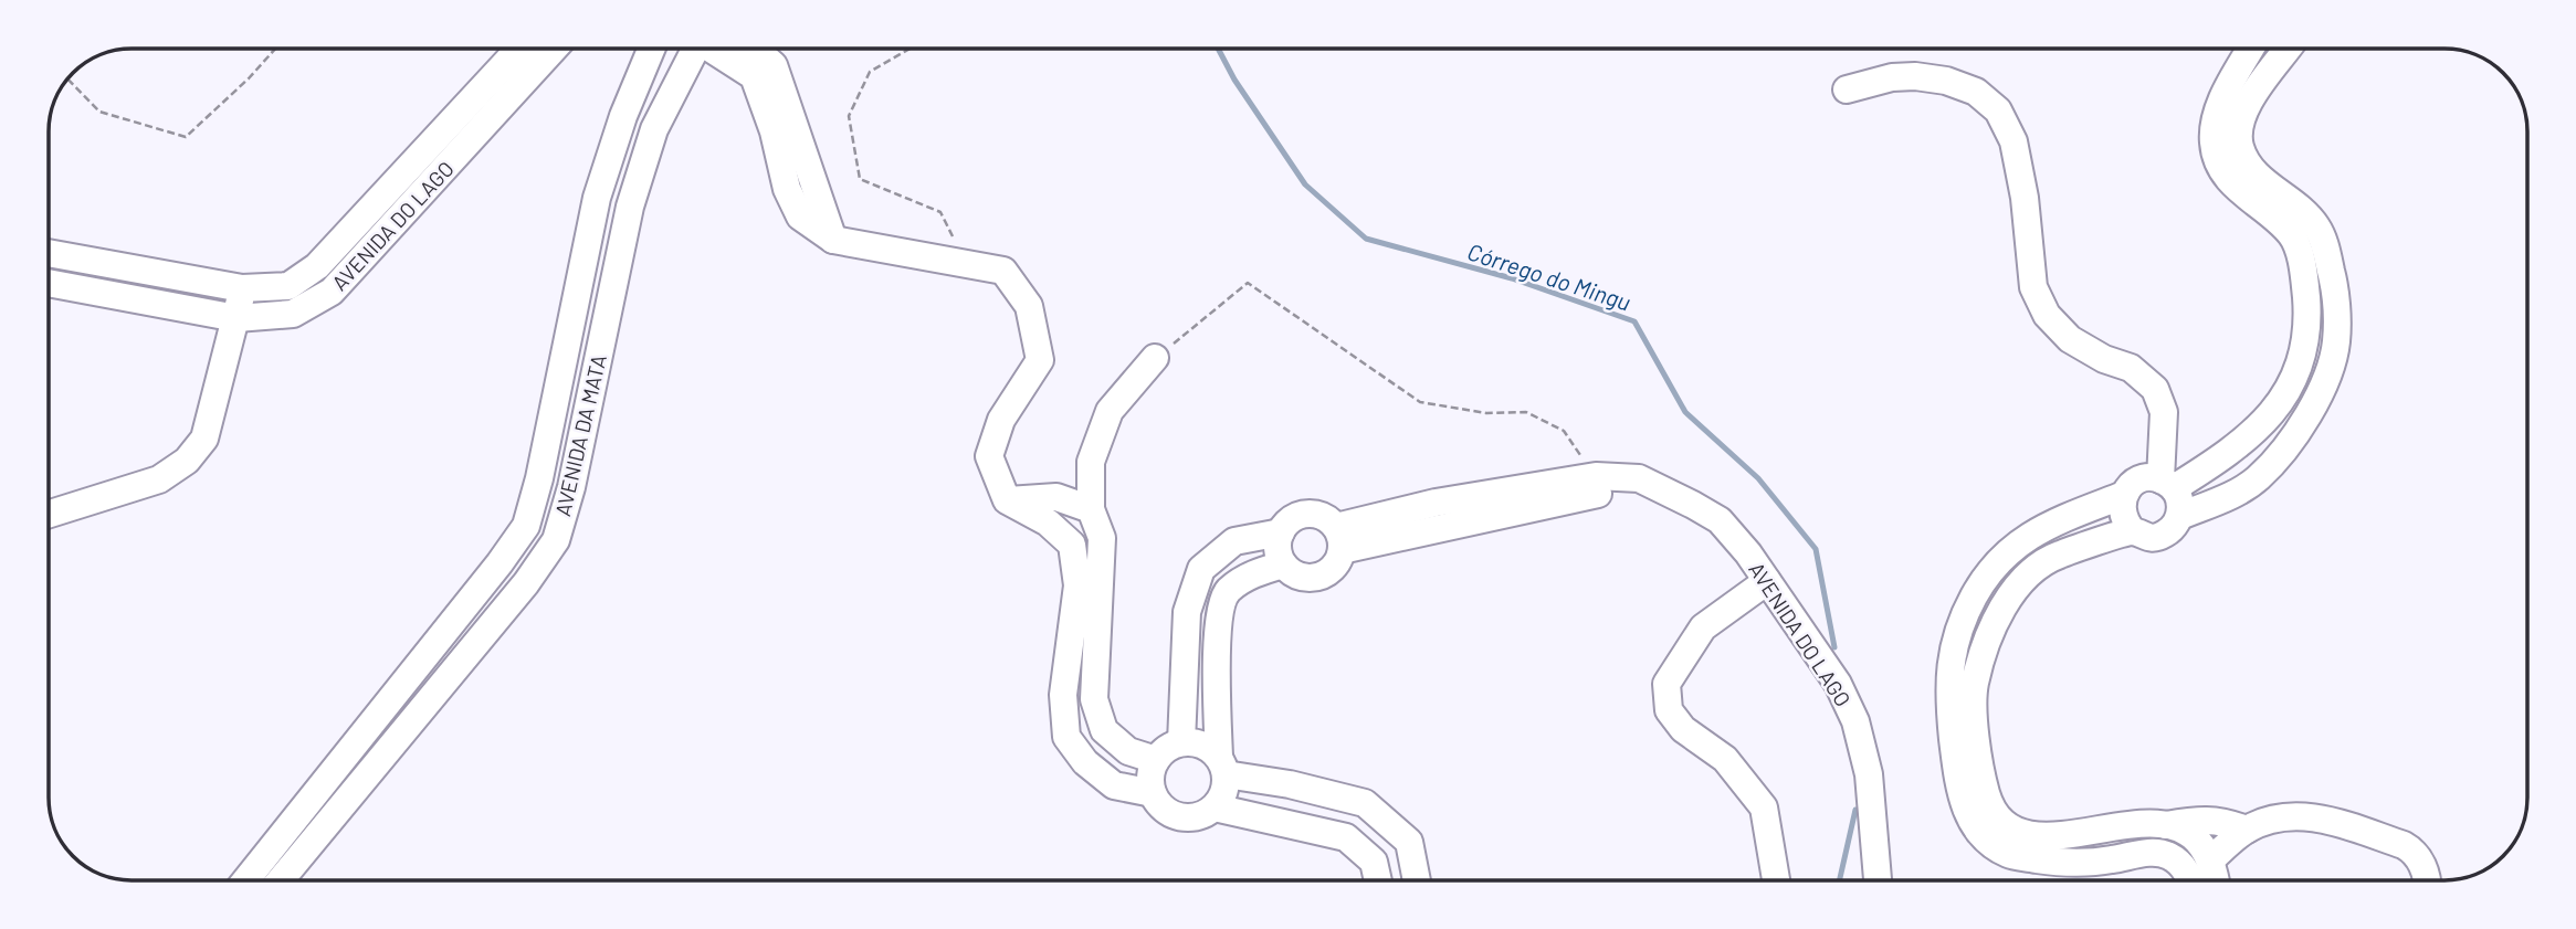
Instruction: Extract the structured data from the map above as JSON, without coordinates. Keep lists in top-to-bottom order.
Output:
{
  "streets": {
    "street": ["AVENIDA DO LAGO", "AVENIDA DA MATA"]
  },
  "water": ["Córrego do Mingu"]
}
